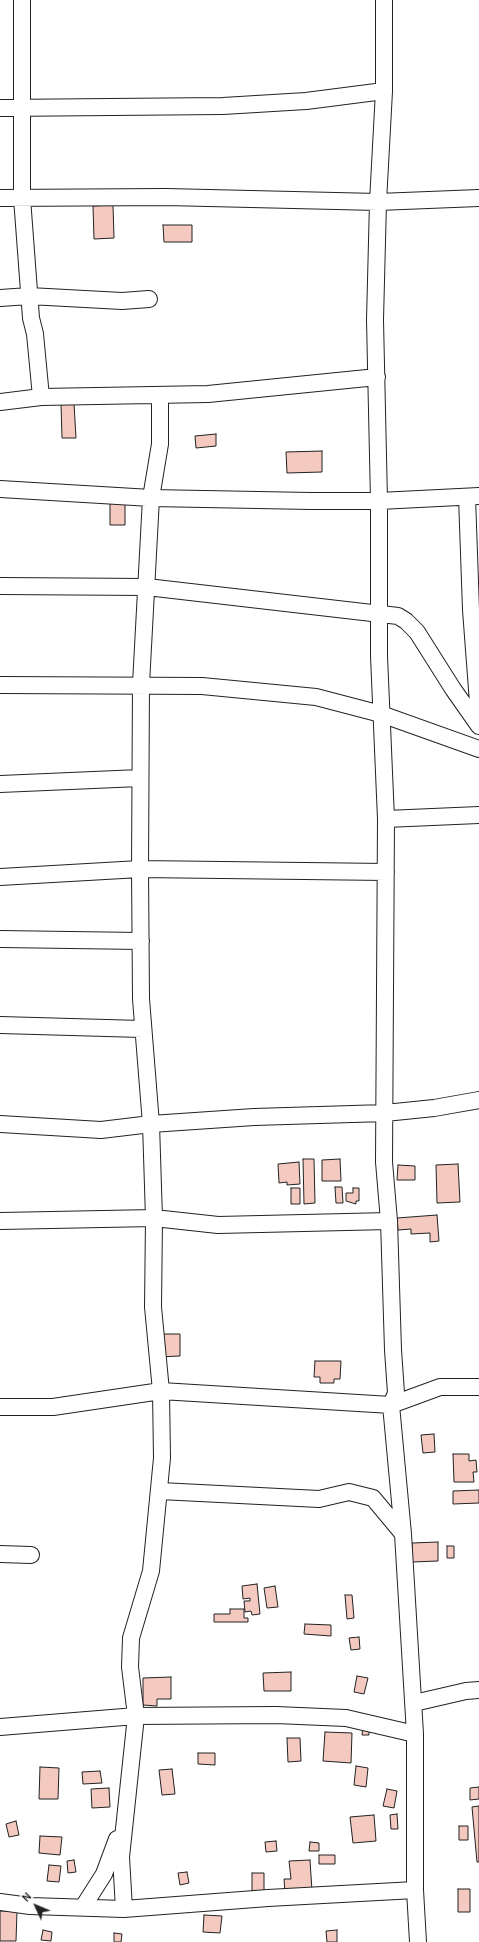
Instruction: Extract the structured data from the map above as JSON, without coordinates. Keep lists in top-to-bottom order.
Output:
{
  "north": "top left"
}
